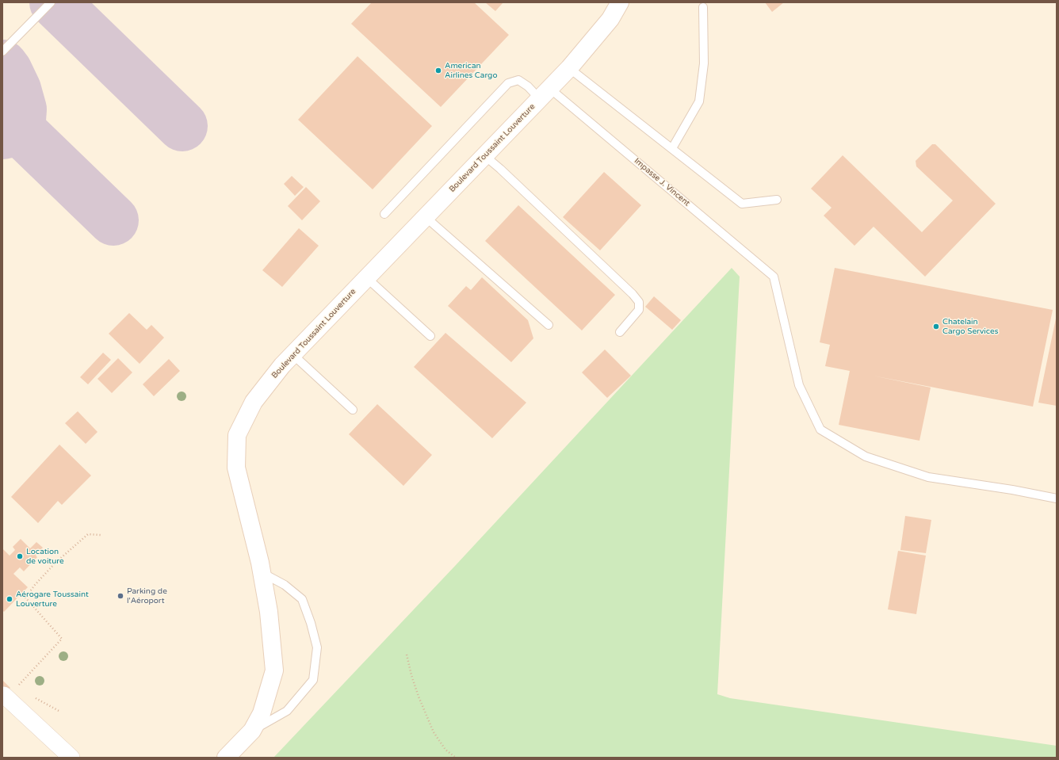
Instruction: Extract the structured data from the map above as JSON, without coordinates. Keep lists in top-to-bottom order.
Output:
{
  "streets": {
    "main road": ["Boulevard Toussaint Louverture"],
    "lane": ["Impasse J. Vincent"]
  },
  "crossings": [
    ["Boulevard Toussaint Louverture", "Impasse J. Vincent"]
  ],
  "places": [
    "American Airlines Cargo",
    "Chatelain Cargo Services",
    "Location de voiture",
    "Parking de l'Aéroport",
    "Aérogare Toussaint Louverture"
  ]
}
